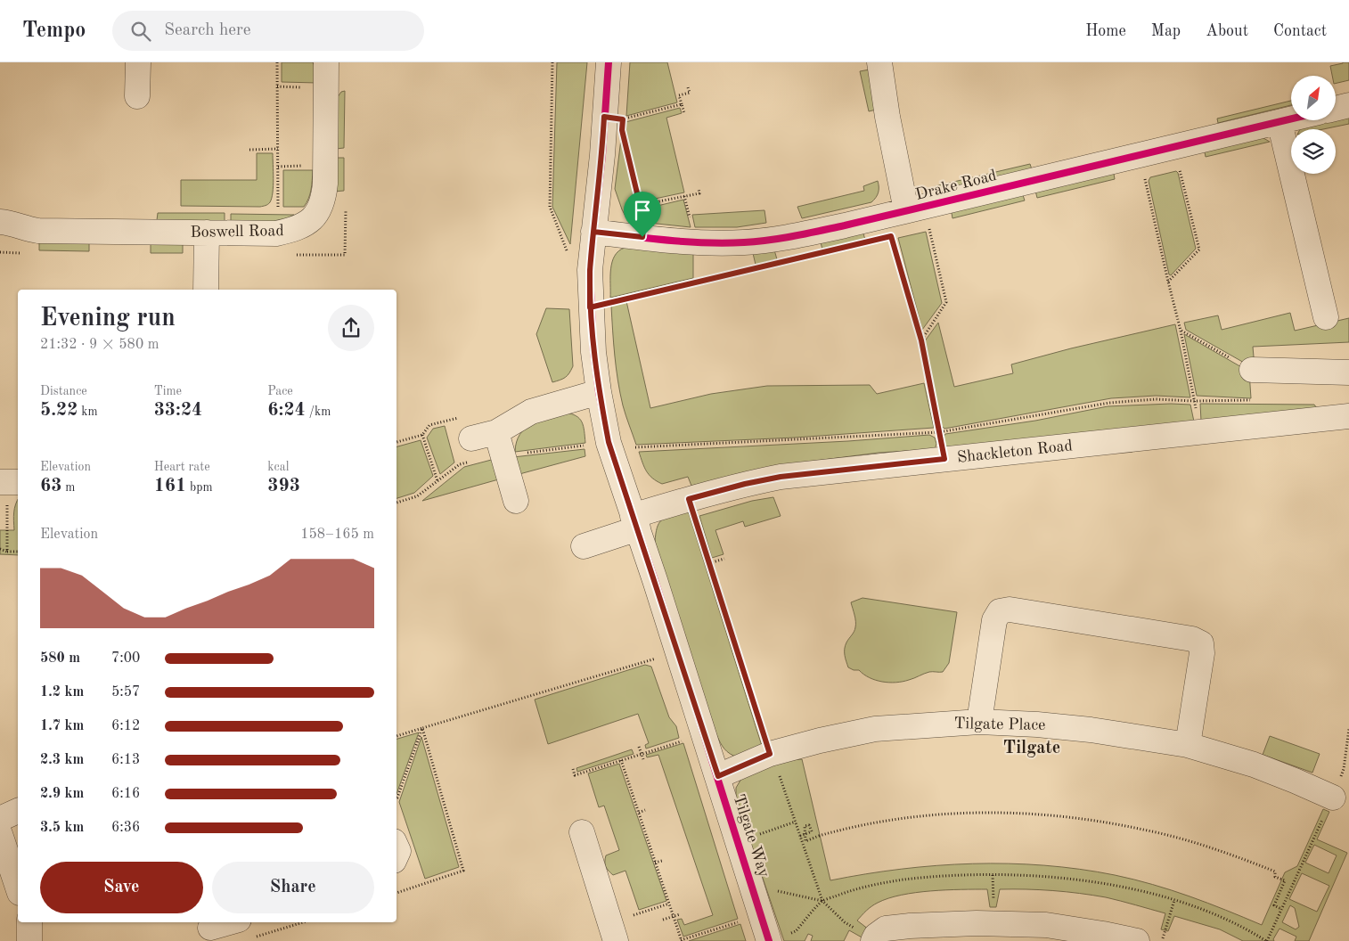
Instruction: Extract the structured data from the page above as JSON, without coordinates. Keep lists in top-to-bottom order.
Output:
{
  "streets": {
    "street": [
      "Drake Road",
      "Boswell Road",
      "Shackleton Road",
      "Tilgate Place",
      "Tilgate Way"
    ]
  },
  "crossings": [
    ["Drake Road", "Tilgate Way"],
    ["Shackleton Road", "Tilgate Way"],
    ["Tilgate Place", "Tilgate Way"]
  ],
  "districts": ["Tilgate"],
  "north": "top right",
  "page": {
    "header": "Tempo",
    "search": "Search here",
    "nav": [
      "Home",
      "Map",
      "About",
      "Contact"
    ],
    "heading": ["Evening run", "21:32 · 9 × 580 m"],
    "stats": [
      ["Distance", "5.22 km"],
      ["Time", "33:24"],
      ["Pace", "6:24 /km"],
      ["Elevation", "63 m"],
      ["Heart rate", "161 bpm"],
      ["kcal", "393"]
    ],
    "chart": ["Elevation", "158–165 m"],
    "list": [
      {
        "name": "580 m",
        "note": "7:00"
      },
      {
        "name": "1.2 km",
        "note": "5:57"
      },
      {
        "name": "1.7 km",
        "note": "6:12"
      },
      {
        "name": "2.3 km",
        "note": "6:13"
      },
      {
        "name": "2.9 km",
        "note": "6:16"
      },
      {
        "name": "3.5 km",
        "note": "6:36"
      }
    ],
    "buttons": ["Save", "Share"]
  }
}
